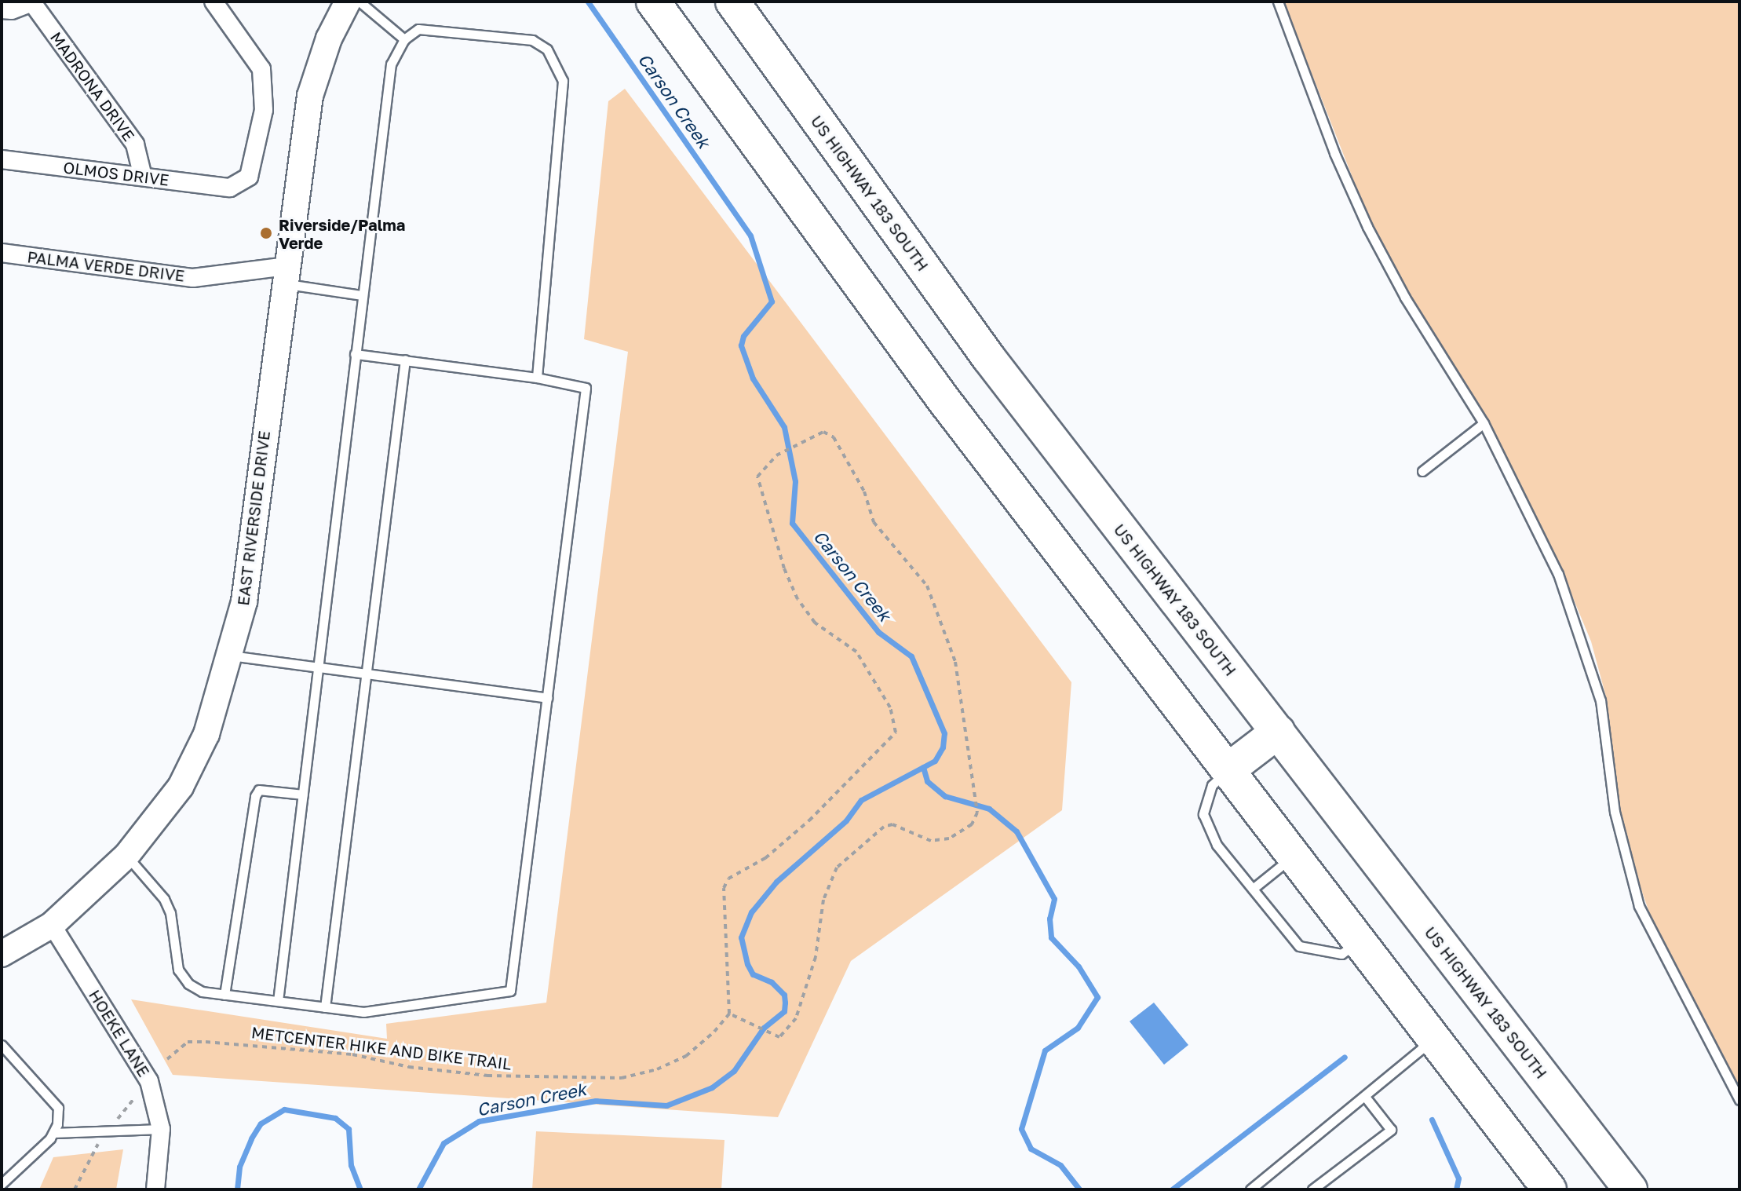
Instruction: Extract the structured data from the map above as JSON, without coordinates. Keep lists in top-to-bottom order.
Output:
{
  "streets": {
    "highway": ["US HIGHWAY 183 SOUTH"],
    "main road": ["EAST RIVERSIDE DRIVE"],
    "street": [
      "MADRONA DRIVE",
      "OLMOS DRIVE",
      "PALMA VERDE DRIVE",
      "HOEKE LANE"
    ],
    "path": ["METCENTER HIKE AND BIKE TRAIL"]
  },
  "crossings": [
    ["MADRONA DRIVE", "OLMOS DRIVE"],
    ["PALMA VERDE DRIVE", "EAST RIVERSIDE DRIVE"],
    ["EAST RIVERSIDE DRIVE", "HOEKE LANE"]
  ],
  "water": ["Carson Creek"],
  "places": ["Riverside/Palma Verde"]
}
